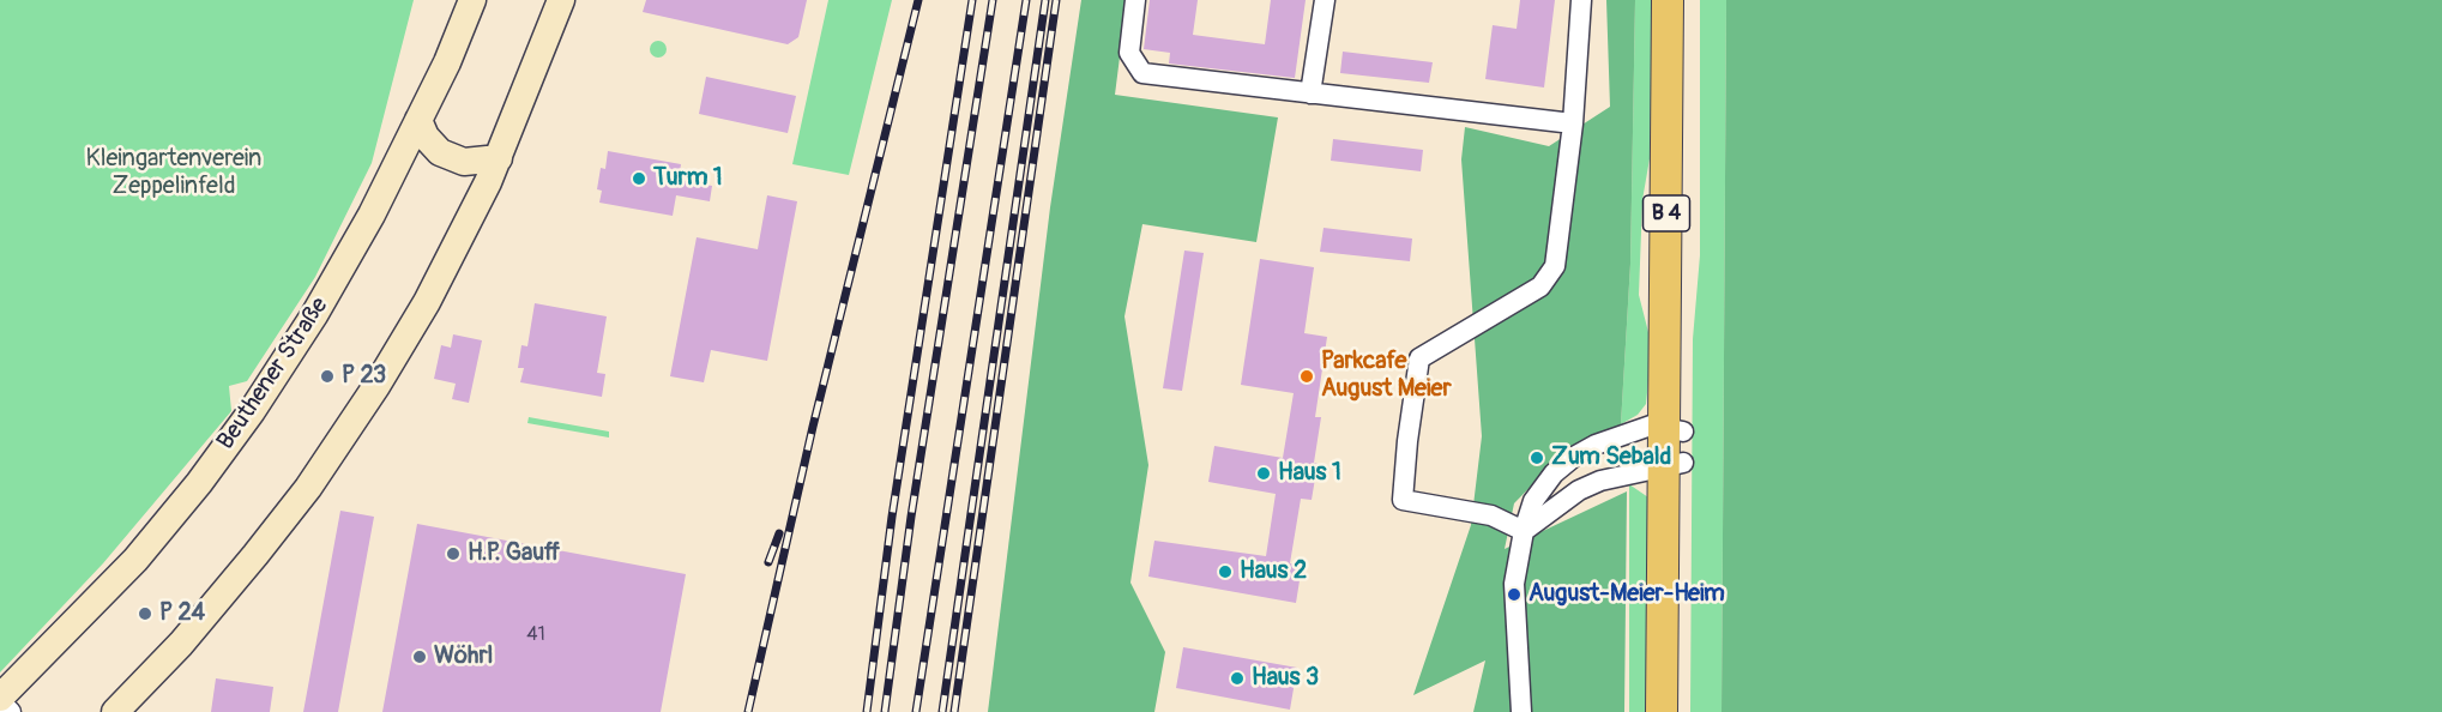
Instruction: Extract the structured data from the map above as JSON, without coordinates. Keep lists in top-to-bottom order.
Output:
{
  "streets": {
    "main road": ["B 4", "Beuthener Straße"]
  },
  "parks": ["Kleingartenverein Zeppelinfeld"],
  "places": [
    "Turm 1",
    "P 23",
    "Parkcafe August Meier",
    "Zum Sebald",
    "Haus 1",
    "H.P. Gauff",
    "Haus 2",
    "August-Meier-Heim",
    "P 24",
    "Wöhrl",
    "Haus 3"
  ],
  "house_numbers": ["41"]
}
